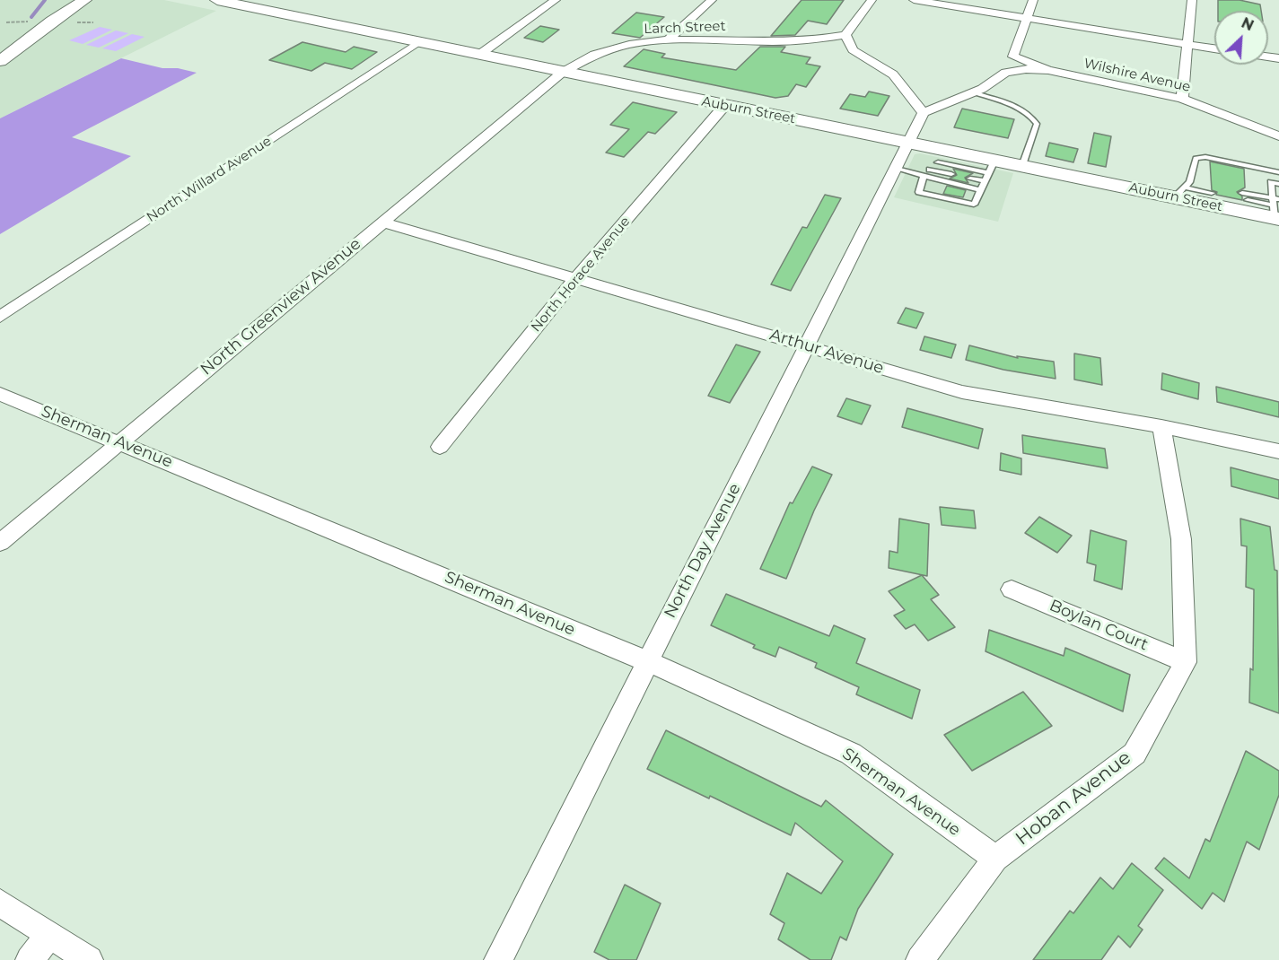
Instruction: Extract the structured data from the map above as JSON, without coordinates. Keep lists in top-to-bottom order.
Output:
{
  "streets": {
    "main road": ["Auburn Street"],
    "street": [
      "Larch Street",
      "Wilshire Avenue",
      "North Willard Avenue",
      "North Horace Avenue",
      "North Greenview Avenue",
      "Arthur Avenue",
      "Sherman Avenue",
      "North Day Avenue",
      "Boylan Court",
      "Hoban Avenue"
    ]
  },
  "crossings": [
    ["Larch Street", "Auburn Street"],
    ["Larch Street", "North Greenview Avenue"],
    ["Auburn Street", "North Willard Avenue"],
    ["Auburn Street", "North Horace Avenue"],
    ["Auburn Street", "North Greenview Avenue"],
    ["Auburn Street", "North Day Avenue"],
    ["North Horace Avenue", "Arthur Avenue"],
    ["North Greenview Avenue", "Arthur Avenue"],
    ["North Greenview Avenue", "Sherman Avenue"],
    ["Arthur Avenue", "North Day Avenue"],
    ["Sherman Avenue", "North Day Avenue"],
    ["Sherman Avenue", "Hoban Avenue"],
    ["Boylan Court", "Hoban Avenue"]
  ],
  "north": "top right"
}
